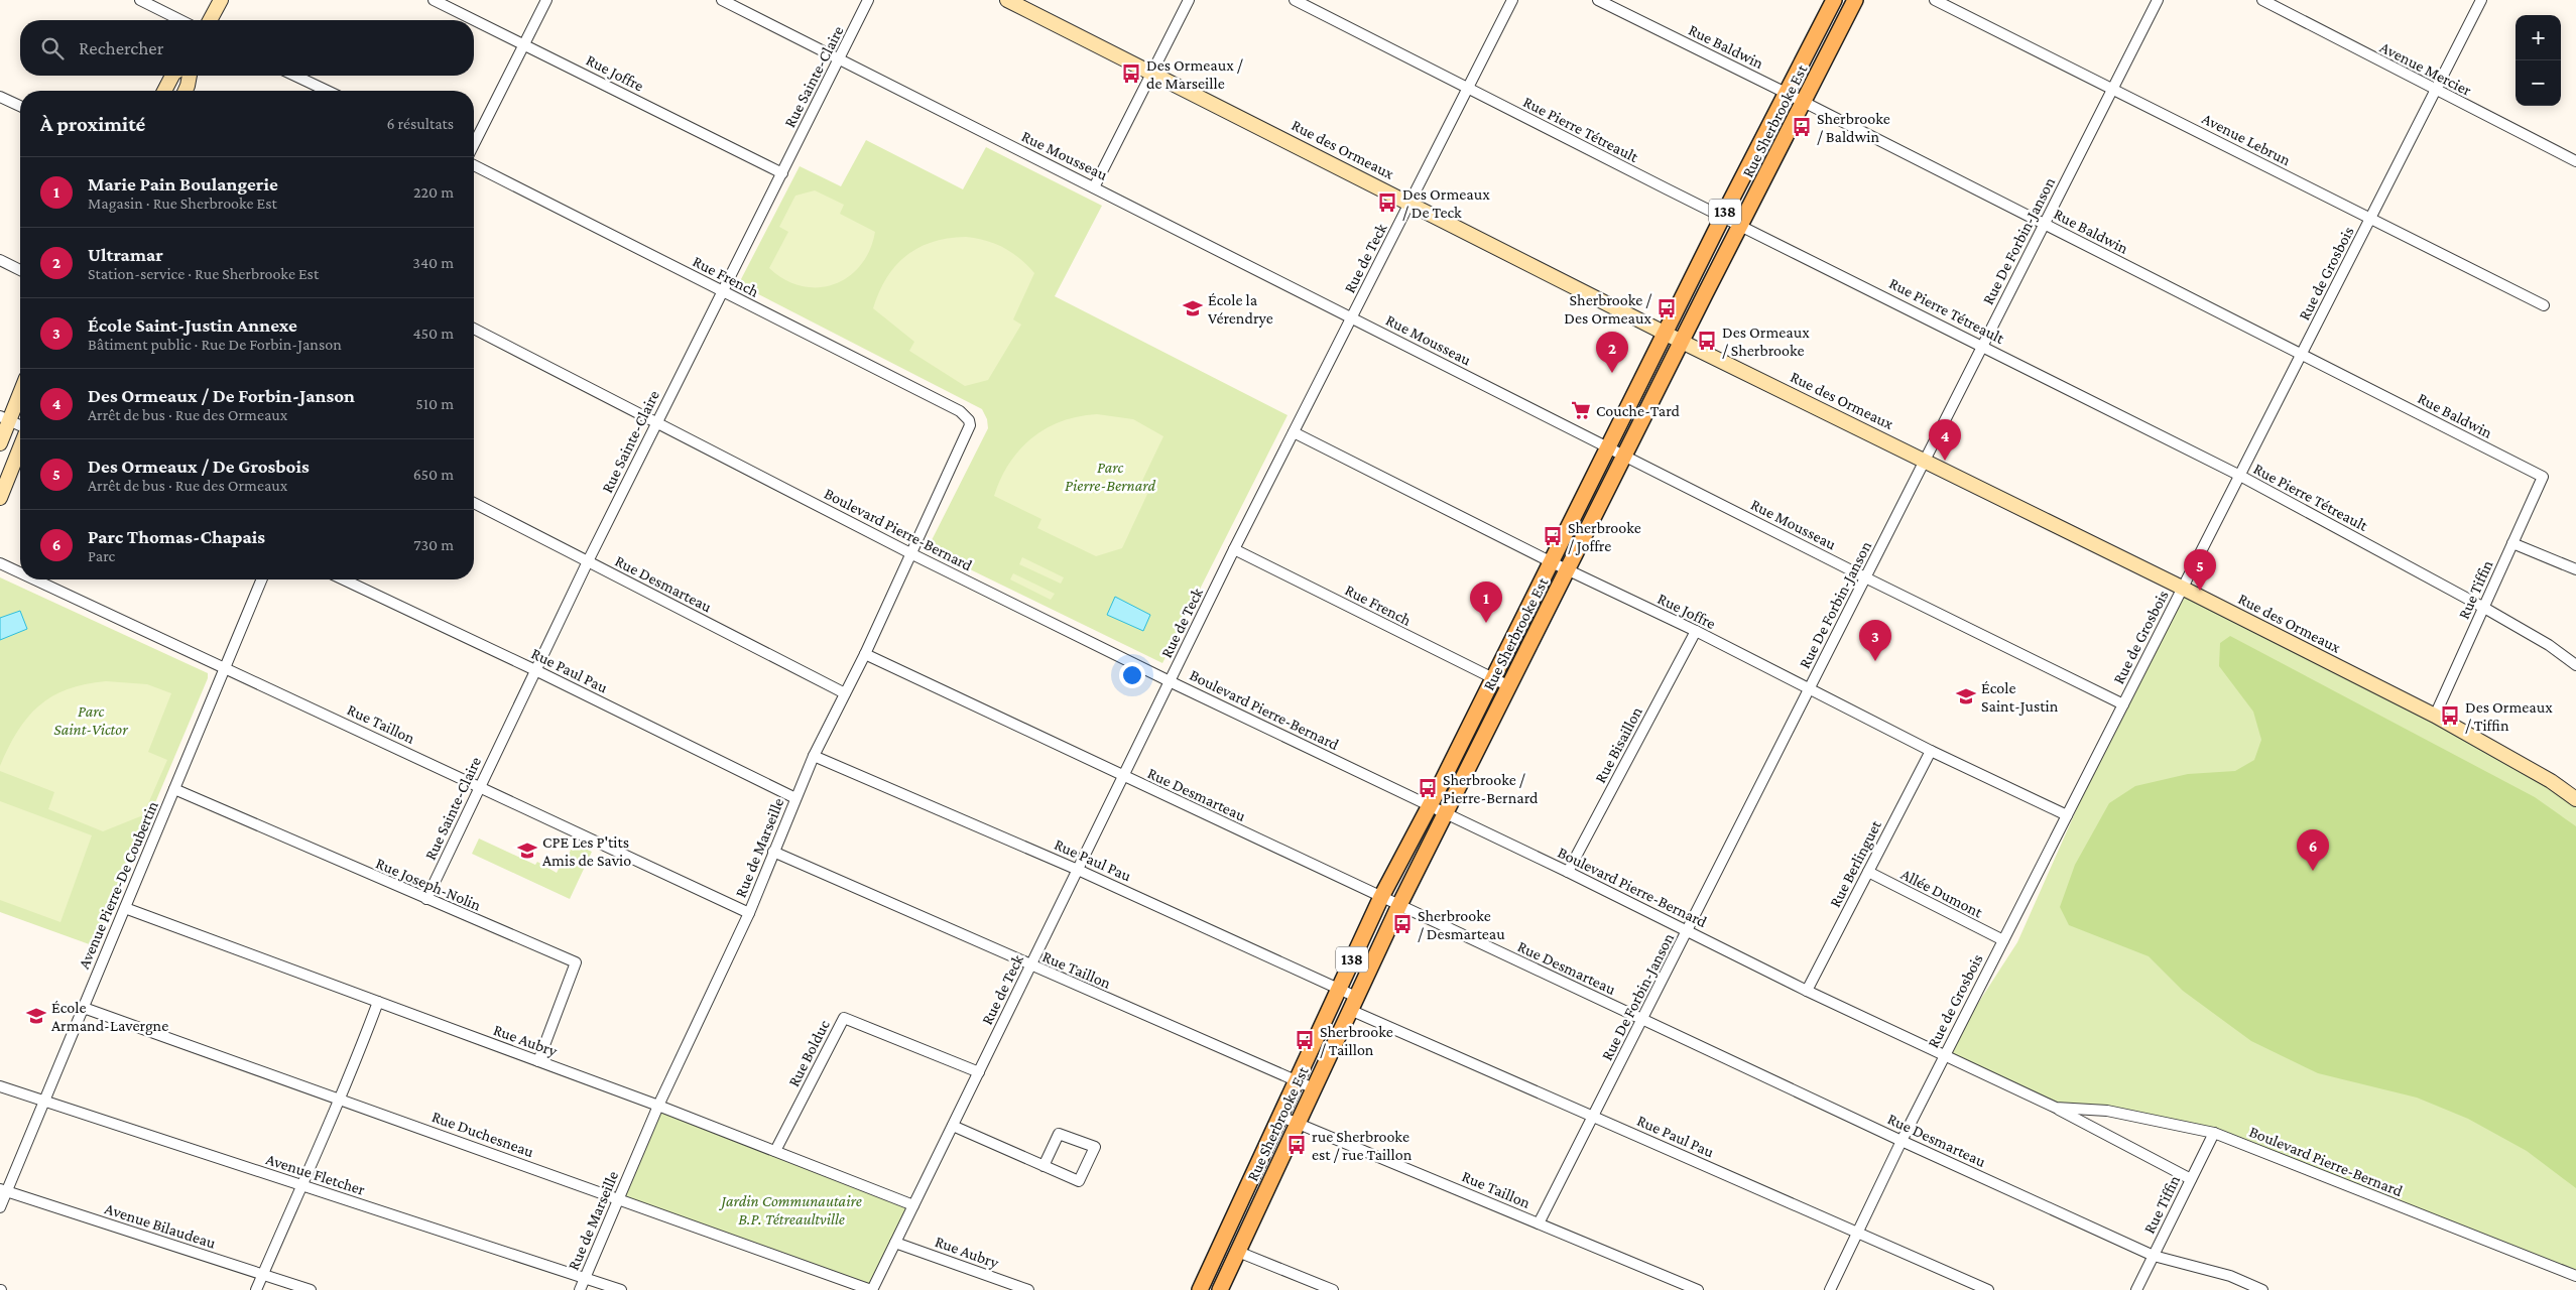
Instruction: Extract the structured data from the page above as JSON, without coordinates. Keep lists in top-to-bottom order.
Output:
{
  "streets": {
    "main road": ["Rue Sherbrooke Est", "138"],
    "street": [
      "Rue Baldwin",
      "Avenue Mercier",
      "Rue Joffre",
      "Rue Sainte-Claire",
      "Rue Pierre Tétreault",
      "Avenue Lebrun",
      "Rue des Ormeaux",
      "Rue Mousseau",
      "Rue De Forbin-Janson",
      "Rue de Teck",
      "Rue de Grosbois",
      "Rue French",
      "Boulevard Pierre-Bernard",
      "Rue Desmarteau",
      "Rue Tiffin",
      "Rue Paul Pau",
      "Rue Taillon",
      "Rue Bisaillon",
      "Rue de Marseille",
      "Rue Berlinguet",
      "Rue Joseph-Nolin",
      "Avenue Pierre-De Coubertin",
      "Allée Dumont",
      "Rue Aubry",
      "Rue Bolduc",
      "Rue Duchesneau",
      "Avenue Fletcher",
      "Avenue Bilaudeau"
    ]
  },
  "crossings": [
    ["Rue Baldwin", "Rue Sherbrooke Est"],
    ["Rue Baldwin", "Rue De Forbin-Janson"],
    ["Rue Baldwin", "Rue de Grosbois"],
    ["Rue Baldwin", "Rue Tiffin"],
    ["Avenue Mercier", "Rue de Grosbois"],
    ["Rue Joffre", "Rue Sainte-Claire"],
    ["Rue Joffre", "Rue Sherbrooke Est"],
    ["Rue Joffre", "Rue De Forbin-Janson"],
    ["Rue Joffre", "Rue de Teck"],
    ["Rue Joffre", "Rue de Grosbois"],
    ["Rue Joffre", "Rue Bisaillon"],
    ["Rue Joffre", "Rue Berlinguet"],
    ["Rue Sainte-Claire", "Rue Mousseau"],
    ["Rue Sainte-Claire", "Rue French"],
    ["Rue Sainte-Claire", "Boulevard Pierre-Bernard"],
    ["Rue Sainte-Claire", "Rue Desmarteau"],
    ["Rue Sainte-Claire", "Rue Paul Pau"],
    ["Rue Sainte-Claire", "Rue Taillon"],
    ["Rue Sainte-Claire", "Rue Joseph-Nolin"],
    ["Rue Sherbrooke Est", "Rue Pierre Tétreault"],
    ["Rue Sherbrooke Est", "Rue des Ormeaux"],
    ["Rue Sherbrooke Est", "Rue Mousseau"],
    ["Rue Sherbrooke Est", "Rue French"],
    ["Rue Sherbrooke Est", "Boulevard Pierre-Bernard"],
    ["Rue Sherbrooke Est", "Rue Desmarteau"],
    ["Rue Sherbrooke Est", "Rue Paul Pau"],
    ["Rue Sherbrooke Est", "Rue Taillon"],
    ["Rue Pierre Tétreault", "Rue De Forbin-Janson"],
    ["Rue Pierre Tétreault", "Rue de Teck"],
    ["Rue Pierre Tétreault", "Rue de Grosbois"],
    ["Rue Pierre Tétreault", "Rue Tiffin"],
    ["Avenue Lebrun", "Rue De Forbin-Janson"],
    ["Avenue Lebrun", "Rue de Grosbois"],
    ["Rue des Ormeaux", "Rue De Forbin-Janson"],
    ["Rue des Ormeaux", "Rue de Teck"],
    ["Rue des Ormeaux", "Rue de Grosbois"],
    ["Rue des Ormeaux", "Rue Tiffin"],
    ["Rue Mousseau", "Rue De Forbin-Janson"],
    ["Rue Mousseau", "Rue de Teck"],
    ["Rue Mousseau", "Rue de Grosbois"],
    ["Rue De Forbin-Janson", "Boulevard Pierre-Bernard"],
    ["Rue De Forbin-Janson", "Rue Desmarteau"],
    ["Rue De Forbin-Janson", "Rue Paul Pau"],
    ["Rue De Forbin-Janson", "Rue Taillon"],
    ["Rue de Teck", "Rue French"],
    ["Rue de Teck", "Boulevard Pierre-Bernard"],
    ["Rue de Teck", "Rue Desmarteau"],
    ["Rue de Teck", "Rue Paul Pau"],
    ["Rue de Teck", "Rue Taillon"],
    ["Rue de Teck", "Rue Aubry"],
    ["Rue de Teck", "Rue Bolduc"],
    ["Rue de Teck", "Rue Duchesneau"],
    ["Rue de Grosbois", "Boulevard Pierre-Bernard"],
    ["Rue de Grosbois", "Rue Desmarteau"],
    ["Rue de Grosbois", "Rue Paul Pau"],
    ["Rue de Grosbois", "Allée Dumont"],
    ["Rue French", "Rue de Marseille"],
    ["Boulevard Pierre-Bernard", "Rue Tiffin"],
    ["Boulevard Pierre-Bernard", "Rue Bisaillon"],
    ["Boulevard Pierre-Bernard", "Rue de Marseille"],
    ["Boulevard Pierre-Bernard", "Rue Berlinguet"],
    ["Rue Desmarteau", "Rue Tiffin"],
    ["Rue Desmarteau", "Rue de Marseille"],
    ["Rue Paul Pau", "Rue de Marseille"],
    ["Rue Taillon", "Rue de Marseille"],
    ["Rue Taillon", "Avenue Pierre-De Coubertin"],
    ["Rue de Marseille", "Rue Aubry"],
    ["Rue de Marseille", "Rue Duchesneau"],
    ["Rue de Marseille", "Avenue Fletcher"],
    ["Rue Berlinguet", "Allée Dumont"],
    ["Rue Joseph-Nolin", "Avenue Pierre-De Coubertin"],
    ["Rue Joseph-Nolin", "Rue Aubry"],
    ["Avenue Pierre-De Coubertin", "Rue Aubry"],
    ["Avenue Pierre-De Coubertin", "Rue Duchesneau"],
    ["Avenue Pierre-De Coubertin", "Avenue Fletcher"],
    ["Avenue Pierre-De Coubertin", "Avenue Bilaudeau"],
    ["Rue Aubry", "Rue Bolduc"]
  ],
  "parks": ["Parc Pierre-Bernard", "Parc Saint-Victor", "Jardin Communautaire B.P. Tétreaultville"],
  "places": {
    "bus stop": [
      "Des Ormeaux / de Marseille",
      "Sherbrooke / Baldwin",
      "Des Ormeaux / De Teck",
      "Sherbrooke / Des Ormeaux",
      "Des Ormeaux / Sherbrooke",
      "Sherbrooke / Joffre",
      "Des Ormeaux / Tiffin",
      "Sherbrooke / Pierre-Bernard",
      "Sherbrooke / Desmarteau",
      "Sherbrooke / Taillon",
      "rue Sherbrooke est / rue Taillon"
    ],
    "school or university": [
      "École la Vérendrye",
      "École Saint-Justin",
      "CPE Les P'tits Amis de Savio",
      "École Armand-Lavergne"
    ],
    "supermarket": ["Couche-Tard"]
  },
  "page": {
    "map_buttons": ["+", "−"],
    "search": "Rechercher",
    "heading": ["À proximité", "6 résultats"],
    "list": [
      {
        "mark": "1",
        "name": "Marie Pain Boulangerie",
        "note": "Magasin · Rue Sherbrooke Est",
        "value": "220 m"
      },
      {
        "mark": "2",
        "name": "Ultramar",
        "note": "Station-service · Rue Sherbrooke Est",
        "value": "340 m"
      },
      {
        "mark": "3",
        "name": "École Saint-Justin Annexe",
        "note": "Bâtiment public · Rue De Forbin-Janson",
        "value": "450 m"
      },
      {
        "mark": "4",
        "name": "Des Ormeaux / De Forbin-Janson",
        "note": "Arrêt de bus · Rue des Ormeaux",
        "value": "510 m"
      },
      {
        "mark": "5",
        "name": "Des Ormeaux / De Grosbois",
        "note": "Arrêt de bus · Rue des Ormeaux",
        "value": "650 m"
      },
      {
        "mark": "6",
        "name": "Parc Thomas-Chapais",
        "note": "Parc",
        "value": "730 m"
      }
    ],
    "pins": [
      "2",
      "4",
      "5",
      "1",
      "3",
      "6"
    ]
  }
}
